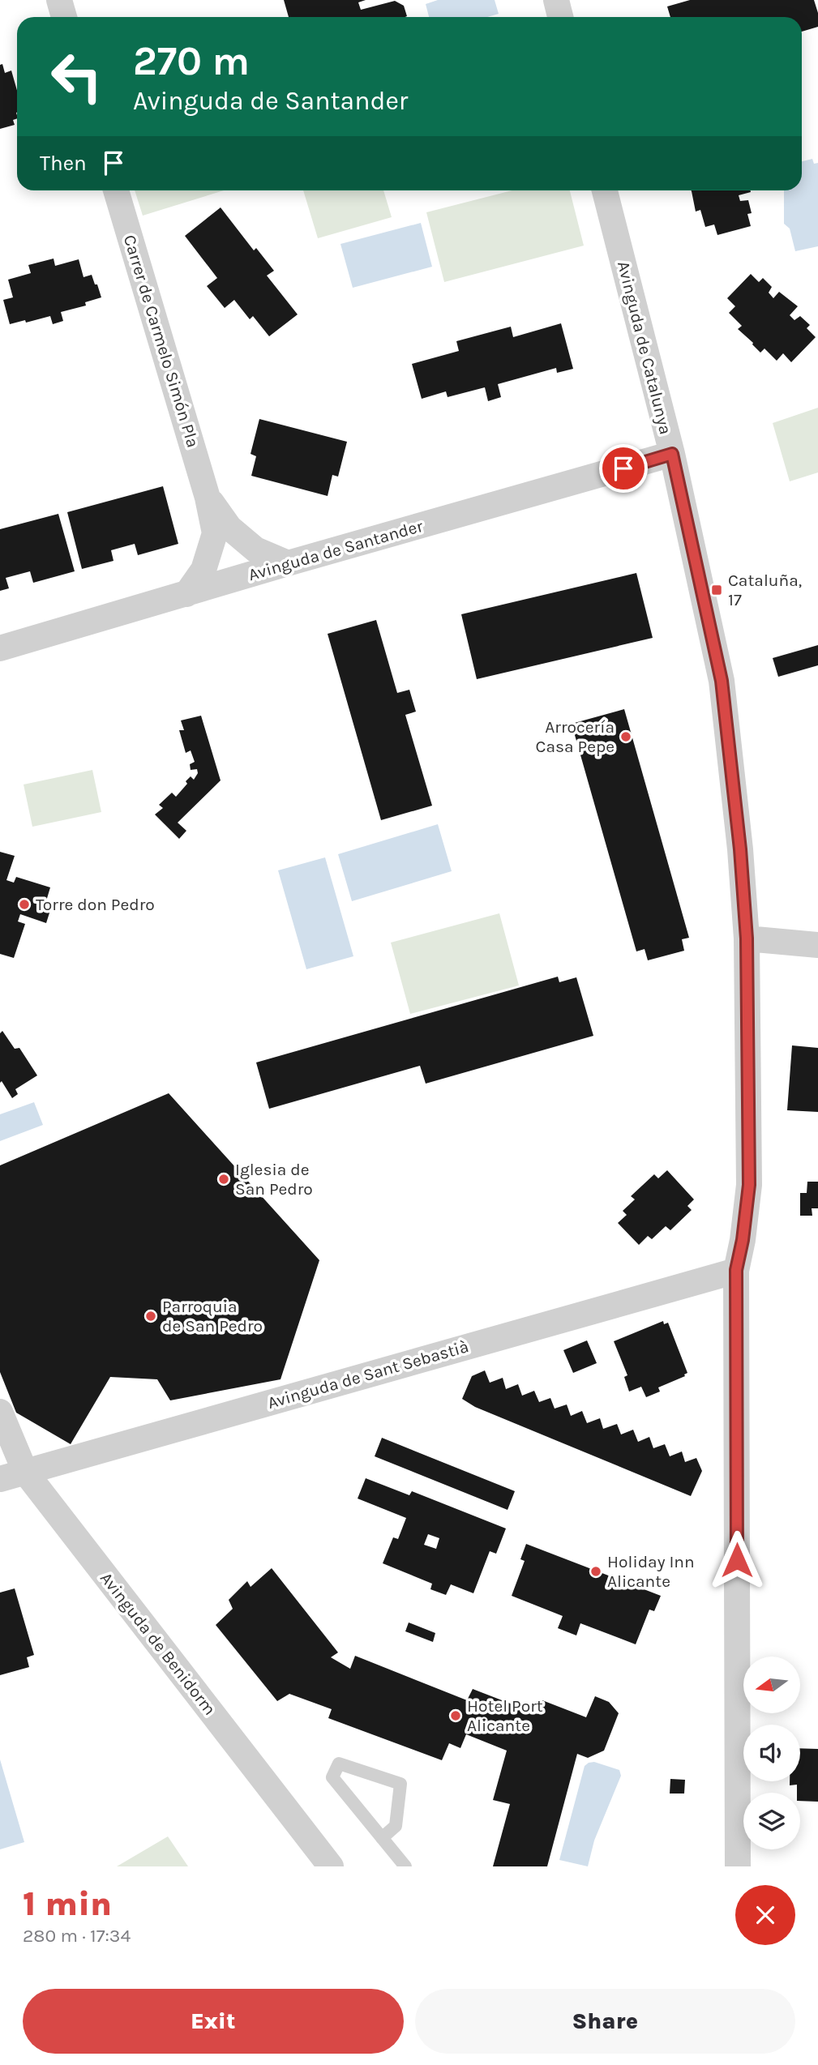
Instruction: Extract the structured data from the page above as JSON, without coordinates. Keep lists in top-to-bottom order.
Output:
{
  "streets": {
    "street": [
      "Carrer de Carmelo Simón Pla",
      "Avinguda de Catalunya",
      "Avinguda de Santander",
      "Avinguda de Sant Sebastià",
      "Avinguda de Benidorm"
    ]
  },
  "crossings": [
    ["Carrer de Carmelo Simón Pla", "Avinguda de Santander"],
    ["Avinguda de Catalunya", "Avinguda de Santander"],
    ["Avinguda de Catalunya", "Avinguda de Sant Sebastià"],
    ["Avinguda de Sant Sebastià", "Avinguda de Benidorm"]
  ],
  "places": {
    "transit": ["Cataluña, 17"],
    "other": [
      "Arrocería Casa Pepe",
      "Torre don Pedro",
      "Iglesia de San Pedro",
      "Parroquia de San Pedro",
      "Holiday Inn Alicante",
      "Hotel Port Alicante"
    ]
  },
  "north": "left",
  "page": {
    "turn": ["270 m", "Avinguda de Santander"],
    "then": "Then",
    "heading": ["1 min", "280 m · 17:34"],
    "buttons": ["Exit", "Share"]
  }
}
